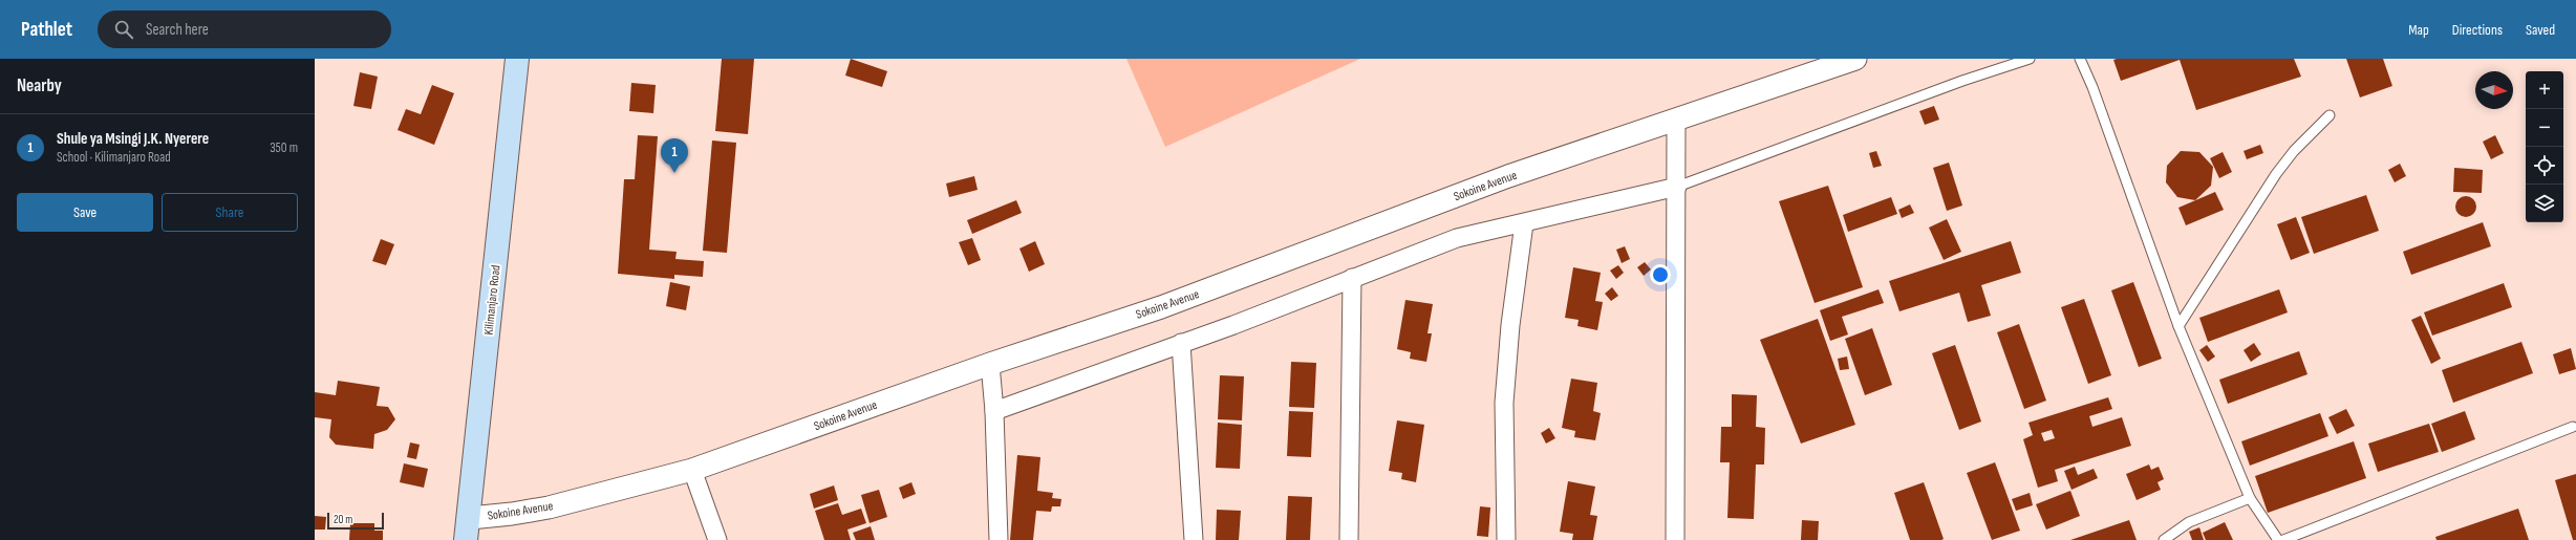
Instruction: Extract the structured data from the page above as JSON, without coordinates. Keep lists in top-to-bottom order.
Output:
{
  "streets": {
    "main road": ["Kilimanjaro Road"],
    "street": ["Sokoine Avenue"]
  },
  "crossings": [
    ["Sokoine Avenue", "Kilimanjaro Road"]
  ],
  "scale_bar": "20 m",
  "north": "right",
  "page": {
    "header": "Pathlet",
    "search": "Search here",
    "nav": ["Map", "Directions", "Saved"],
    "heading": "Nearby",
    "map_buttons": ["+", "−"],
    "list": [
      {
        "mark": "1",
        "name": "Shule ya Msingi J.K. Nyerere",
        "note": "School · Kilimanjaro Road",
        "value": "350 m"
      }
    ],
    "pins": "1",
    "buttons": ["Save", "Share"],
    "scale": "20 m"
  }
}
